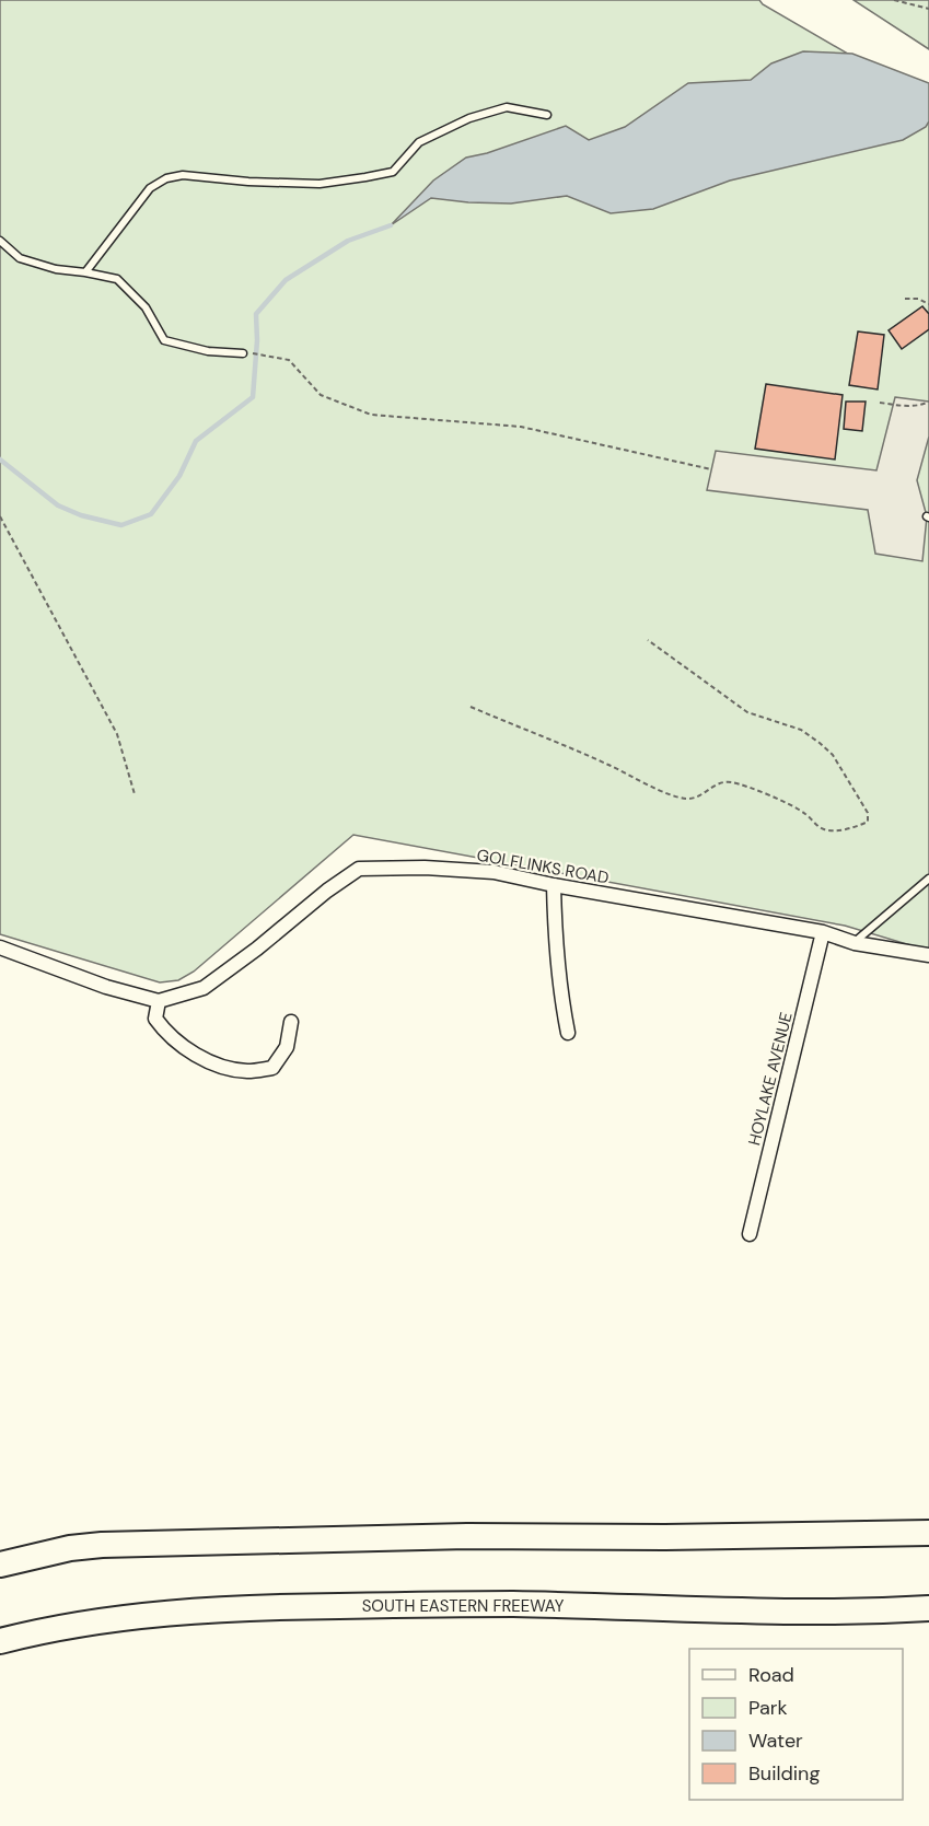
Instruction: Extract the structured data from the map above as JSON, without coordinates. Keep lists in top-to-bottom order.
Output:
{
  "streets": {
    "highway": ["SOUTH EASTERN FREEWAY"],
    "street": ["GOLFLINKS ROAD", "HOYLAKE AVENUE"]
  },
  "crossings": [
    ["GOLFLINKS ROAD", "HOYLAKE AVENUE"]
  ],
  "legend": [
    "Road",
    "Park",
    "Water",
    "Building"
  ]
}
